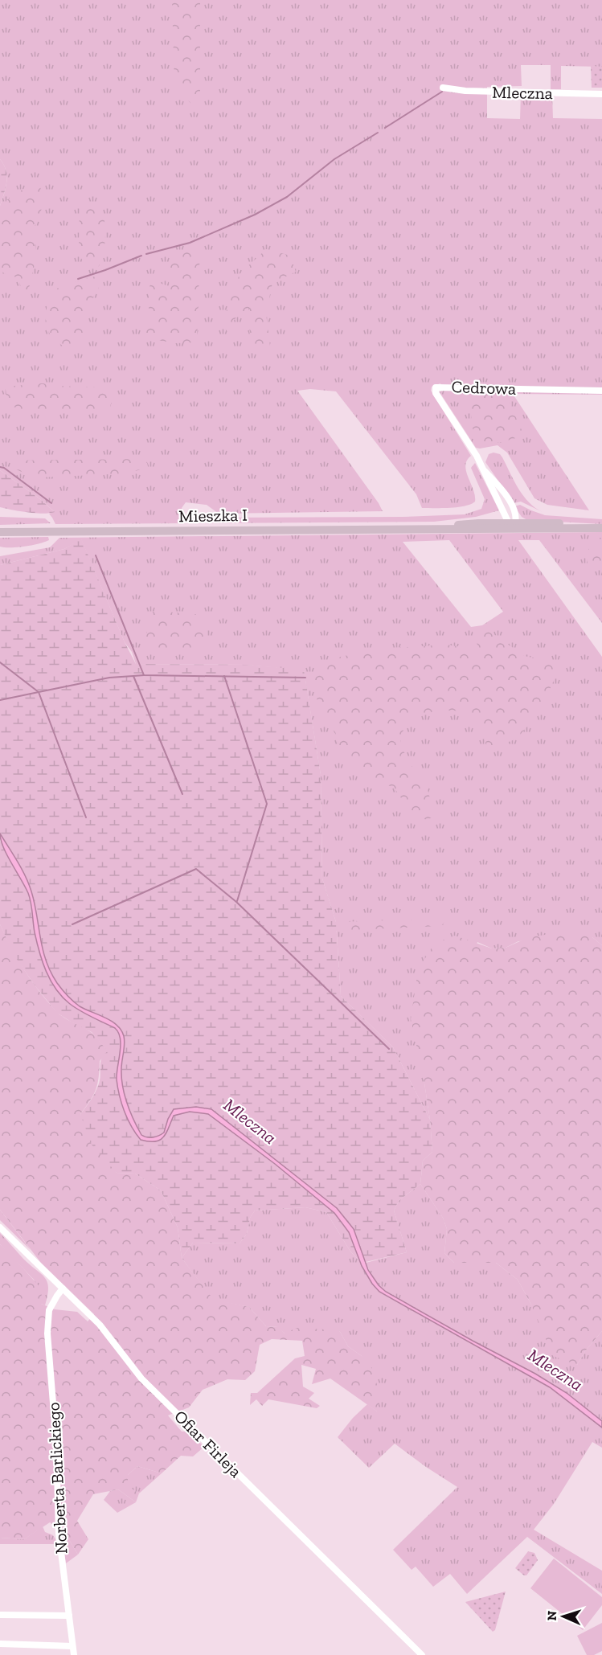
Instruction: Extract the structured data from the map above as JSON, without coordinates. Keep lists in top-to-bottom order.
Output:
{
  "streets": {
    "street": [
      "Mleczna",
      "Cedrowa",
      "Mieszka I",
      "Ofiar Firleja",
      "Norberta Barlickiego"
    ]
  },
  "crossings": [
    ["Cedrowa", "Mieszka I"],
    ["Ofiar Firleja", "Norberta Barlickiego"]
  ],
  "water": ["Mleczna"],
  "north": "left"
}
